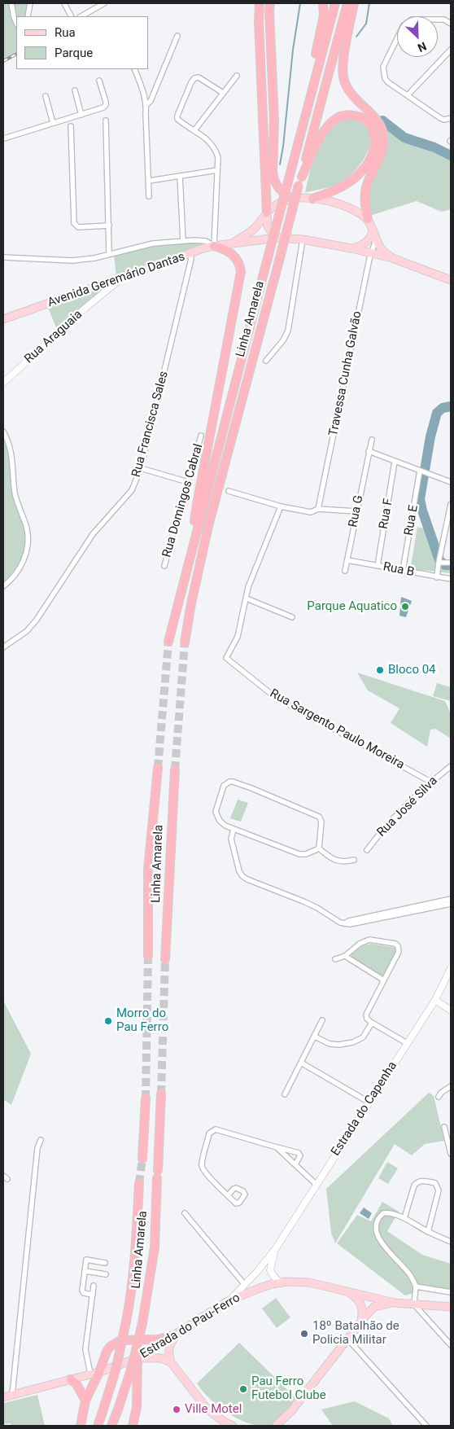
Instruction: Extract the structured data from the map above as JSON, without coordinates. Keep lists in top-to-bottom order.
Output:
{
  "streets": {
    "highway": ["Linha Amarela"],
    "main road": ["Avenida Geremário Dantas", "Estrada do Pau-Ferro"],
    "street": [
      "Rua Araguaia",
      "Travessa Cunha Galvão",
      "Rua Francisca Sales",
      "Rua Domingos Cabral",
      "Rua G",
      "Rua F",
      "Rua E",
      "Rua B",
      "Rua Sargento Paulo Moreira",
      "Rua José Silva",
      "Estrada do Capenha"
    ]
  },
  "crossings": [
    ["Avenida Geremário Dantas", "Rua Araguaia"],
    ["Avenida Geremário Dantas", "Travessa Cunha Galvão"],
    ["Avenida Geremário Dantas", "Rua Francisca Sales"],
    ["Rua G", "Rua B"],
    ["Rua F", "Rua B"],
    ["Rua E", "Rua B"],
    ["Rua Sargento Paulo Moreira", "Rua José Silva"],
    ["Estrada do Capenha", "Estrada do Pau-Ferro"]
  ],
  "places": [
    "Parque Aquatico",
    "Bloco 04",
    "Morro do Pau Ferro",
    "18º Batalhão de Policia Militar",
    "Pau Ferro Futebol Clube",
    "Ville Motel"
  ],
  "legend": ["Rua", "Parque"],
  "north": "bottom right"
}
